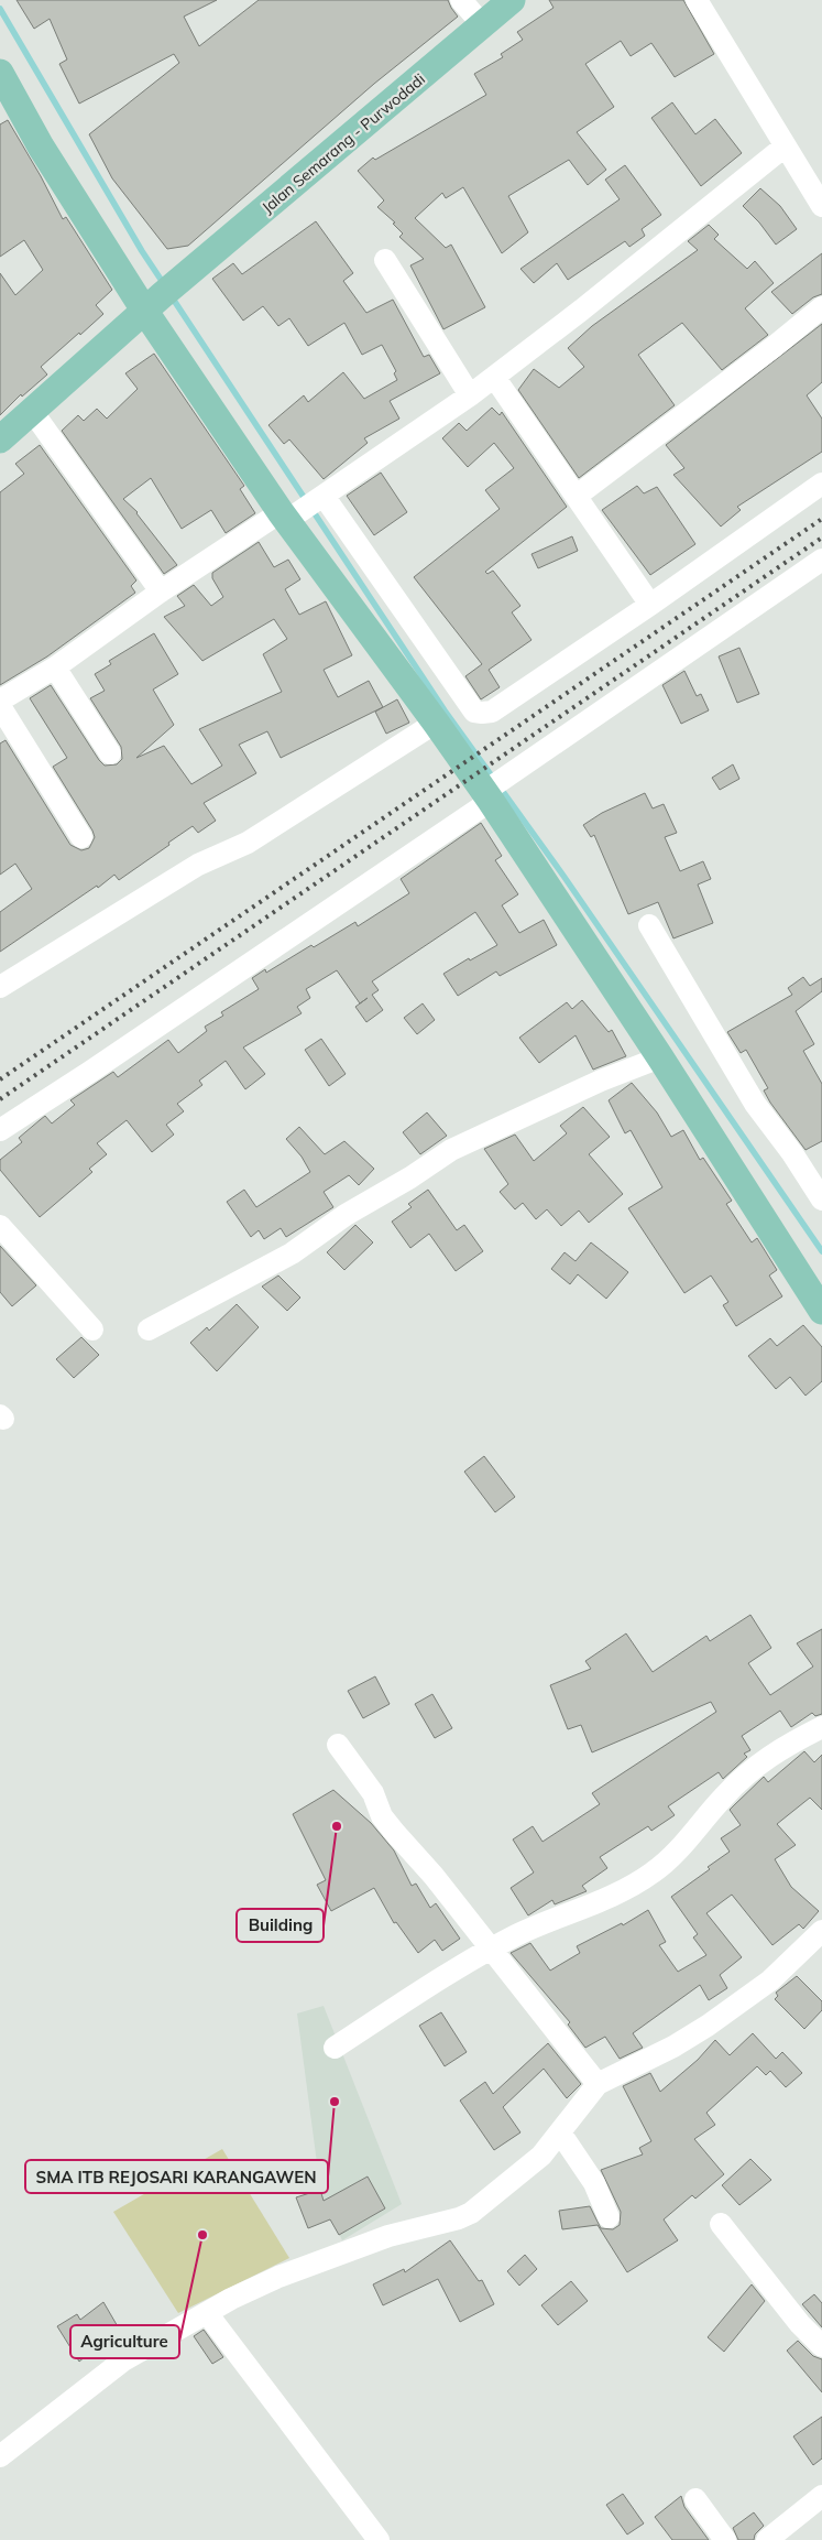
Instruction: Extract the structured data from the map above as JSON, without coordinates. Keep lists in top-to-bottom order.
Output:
{
  "streets": {
    "main road": ["Jalan Semarang - Purwodadi"]
  },
  "places": ["Building", "SMA ITB REJOSARI KARANGAWEN", "Agriculture"]
}
